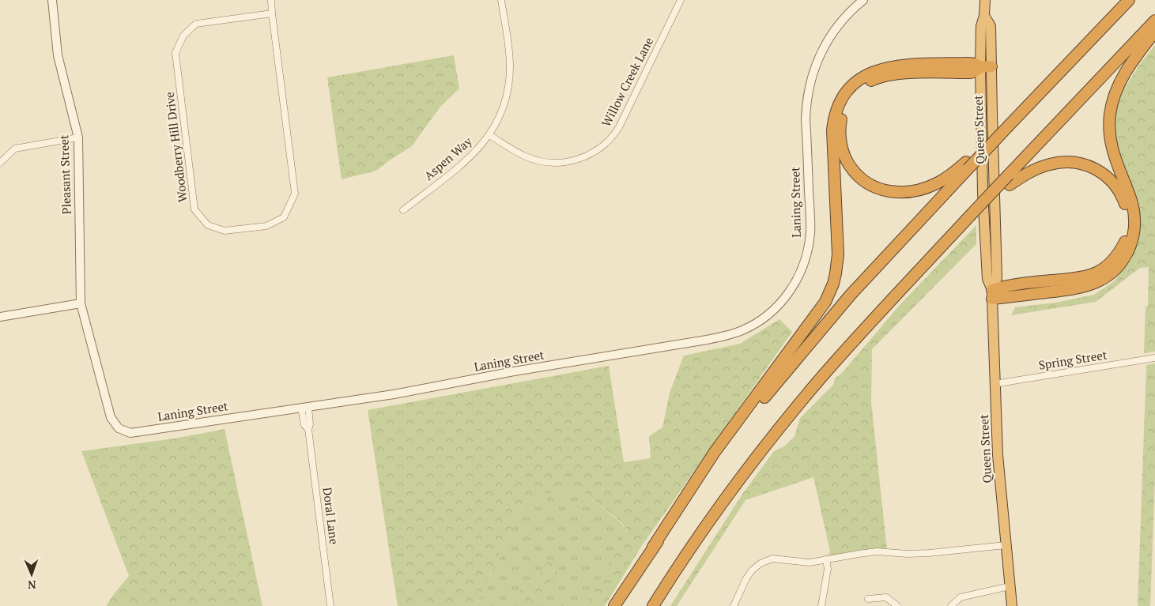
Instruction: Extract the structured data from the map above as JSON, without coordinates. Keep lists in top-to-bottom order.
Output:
{
  "streets": {
    "highway": ["Queen Street"],
    "street": [
      "Willow Creek Lane",
      "Woodberry Hill Drive",
      "Aspen Way",
      "Pleasant Street",
      "Laning Street",
      "Spring Street",
      "Doral Lane"
    ]
  },
  "crossings": [
    ["Willow Creek Lane", "Aspen Way"],
    ["Queen Street", "Spring Street"],
    ["Pleasant Street", "Laning Street"],
    ["Laning Street", "Doral Lane"]
  ],
  "north": "bottom"
}
